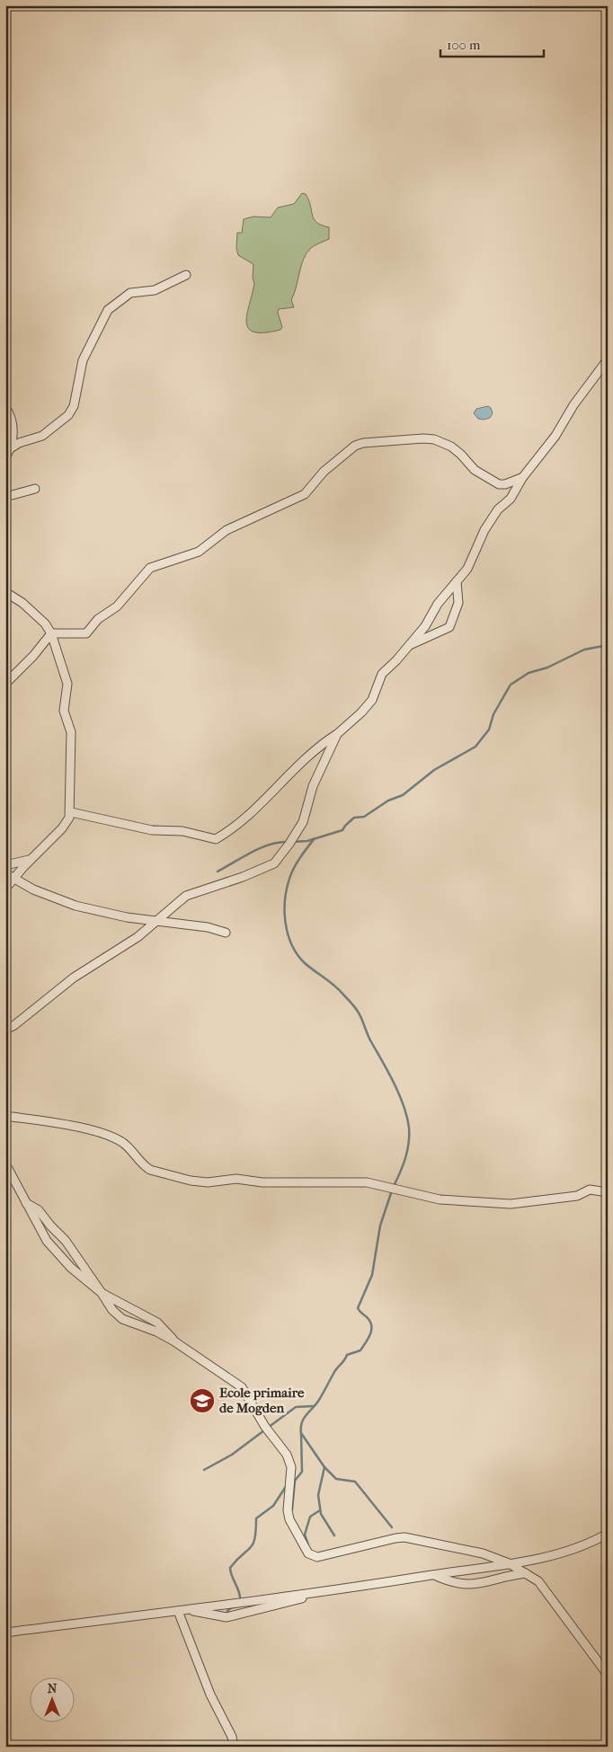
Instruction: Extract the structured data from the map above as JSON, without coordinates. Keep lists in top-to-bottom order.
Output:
{
  "places": {
    "school or university": ["Ecole primaire de Mogden"]
  },
  "scale_bar": "100 m",
  "north": "top"
}
